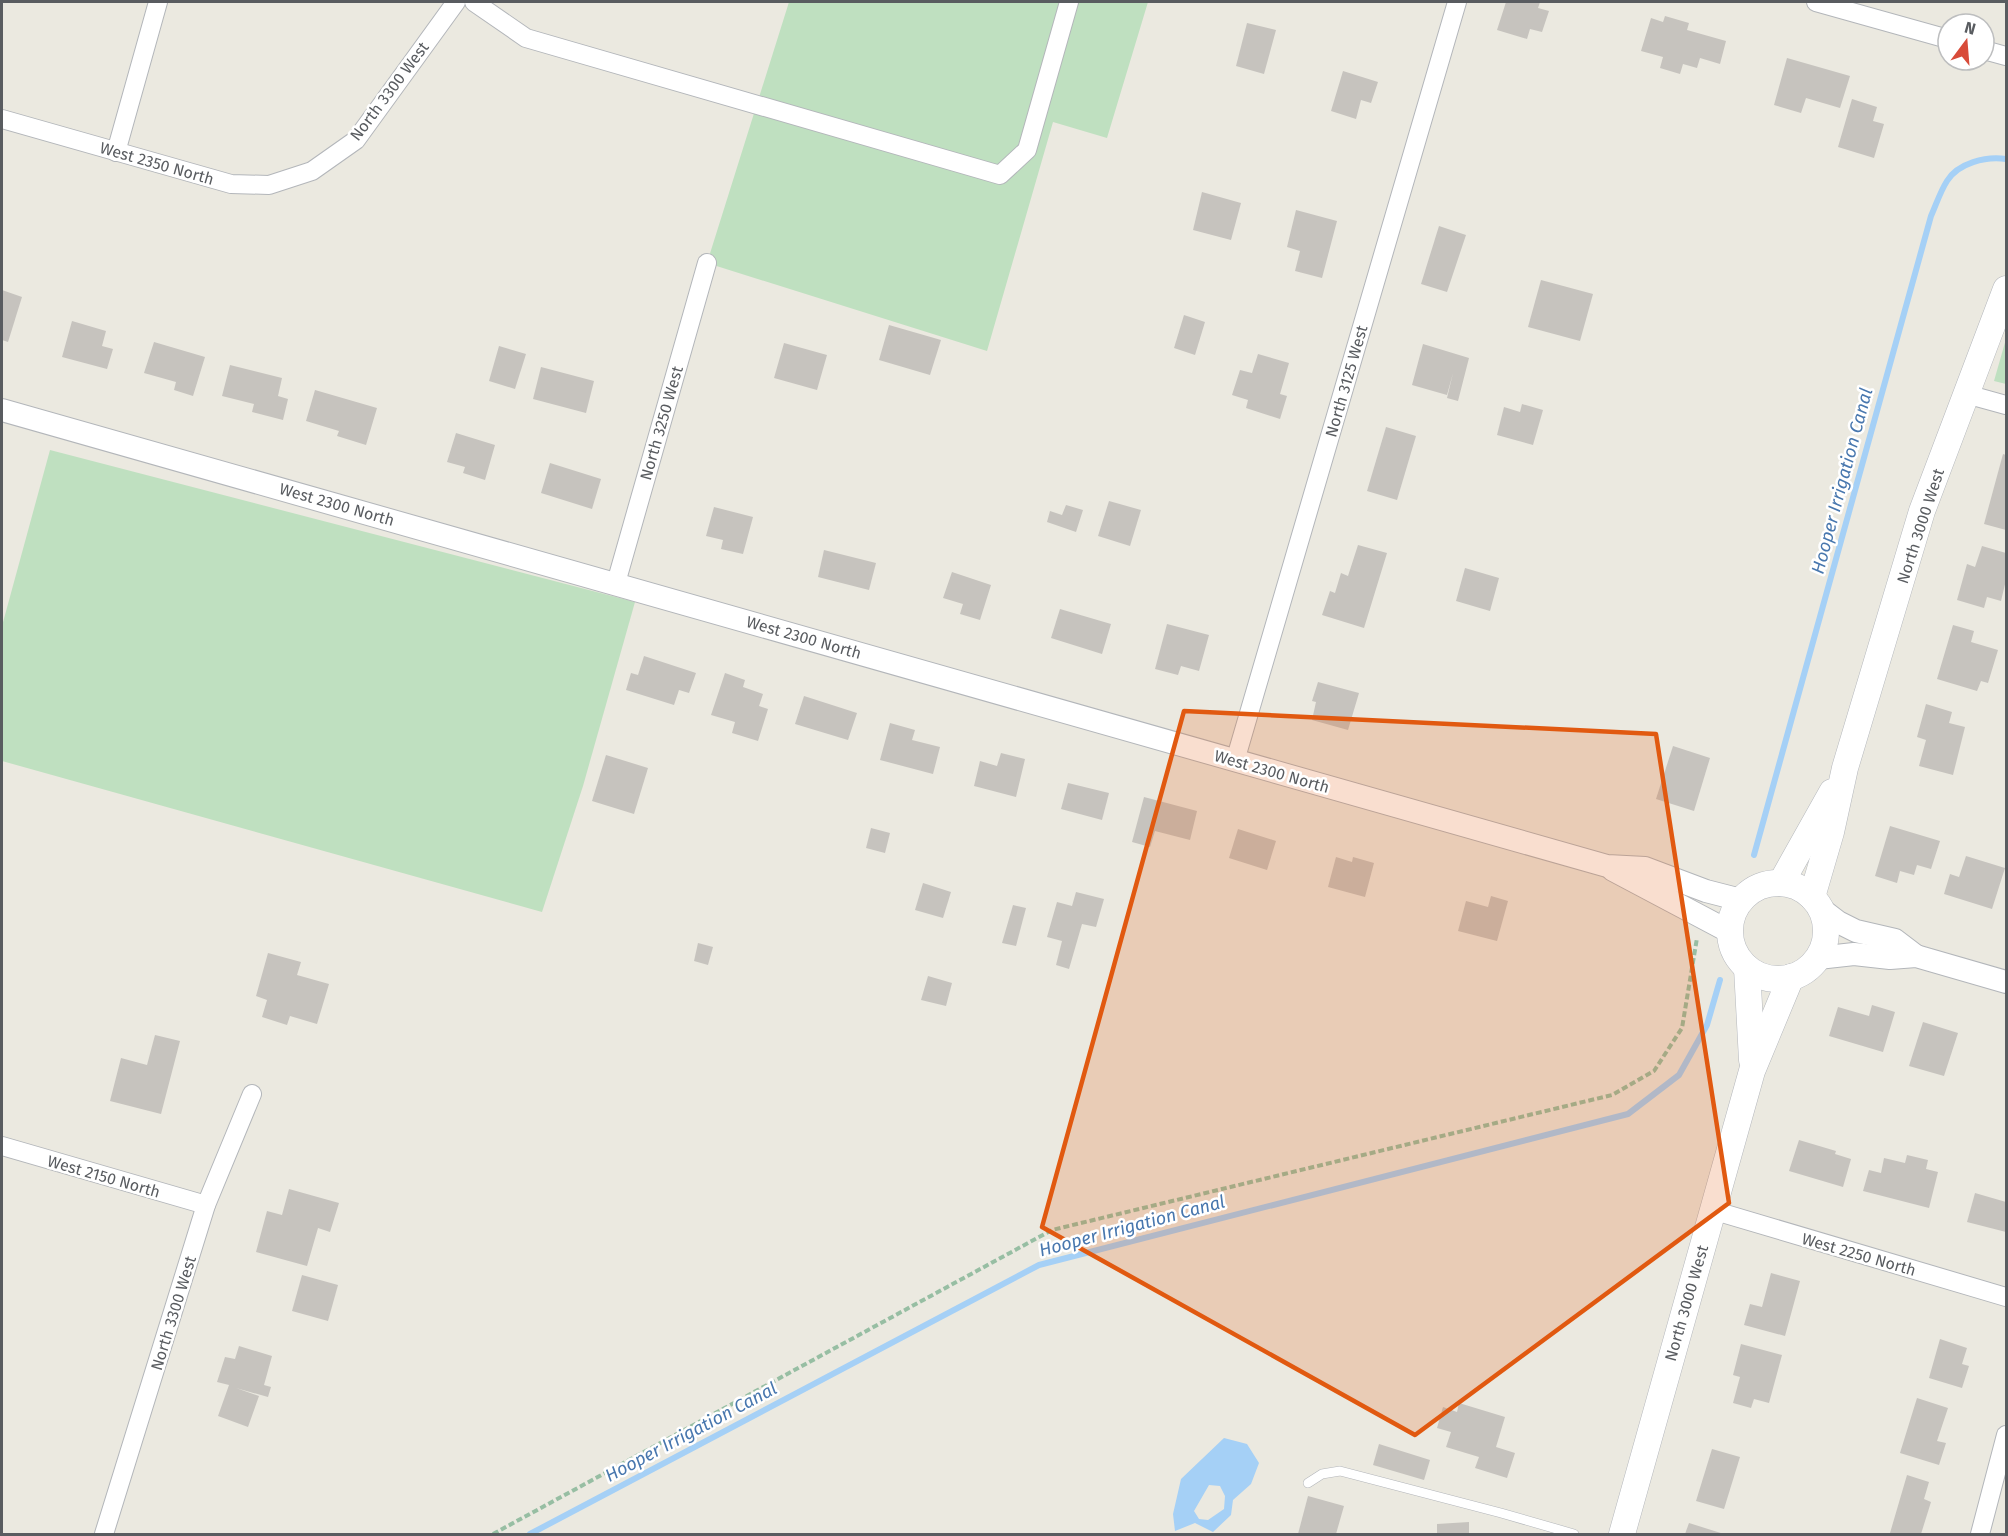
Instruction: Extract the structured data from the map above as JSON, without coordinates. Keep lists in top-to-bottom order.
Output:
{
  "streets": {
    "main road": ["North 3000 West"],
    "street": [
      "North 3300 West",
      "West 2350 North",
      "North 3125 West",
      "North 3250 West",
      "West 2300 North",
      "West 2150 North",
      "West 2250 North"
    ]
  },
  "crossings": [
    ["North 3300 West", "West 2350 North"],
    ["North 3300 West", "West 2150 North"],
    ["North 3125 West", "West 2300 North"],
    ["North 3250 West", "West 2300 North"],
    ["West 2300 North", "North 3000 West"],
    ["North 3000 West", "West 2250 North"]
  ],
  "water": ["Hooper Irrigation Canal"],
  "north": "top"
}
